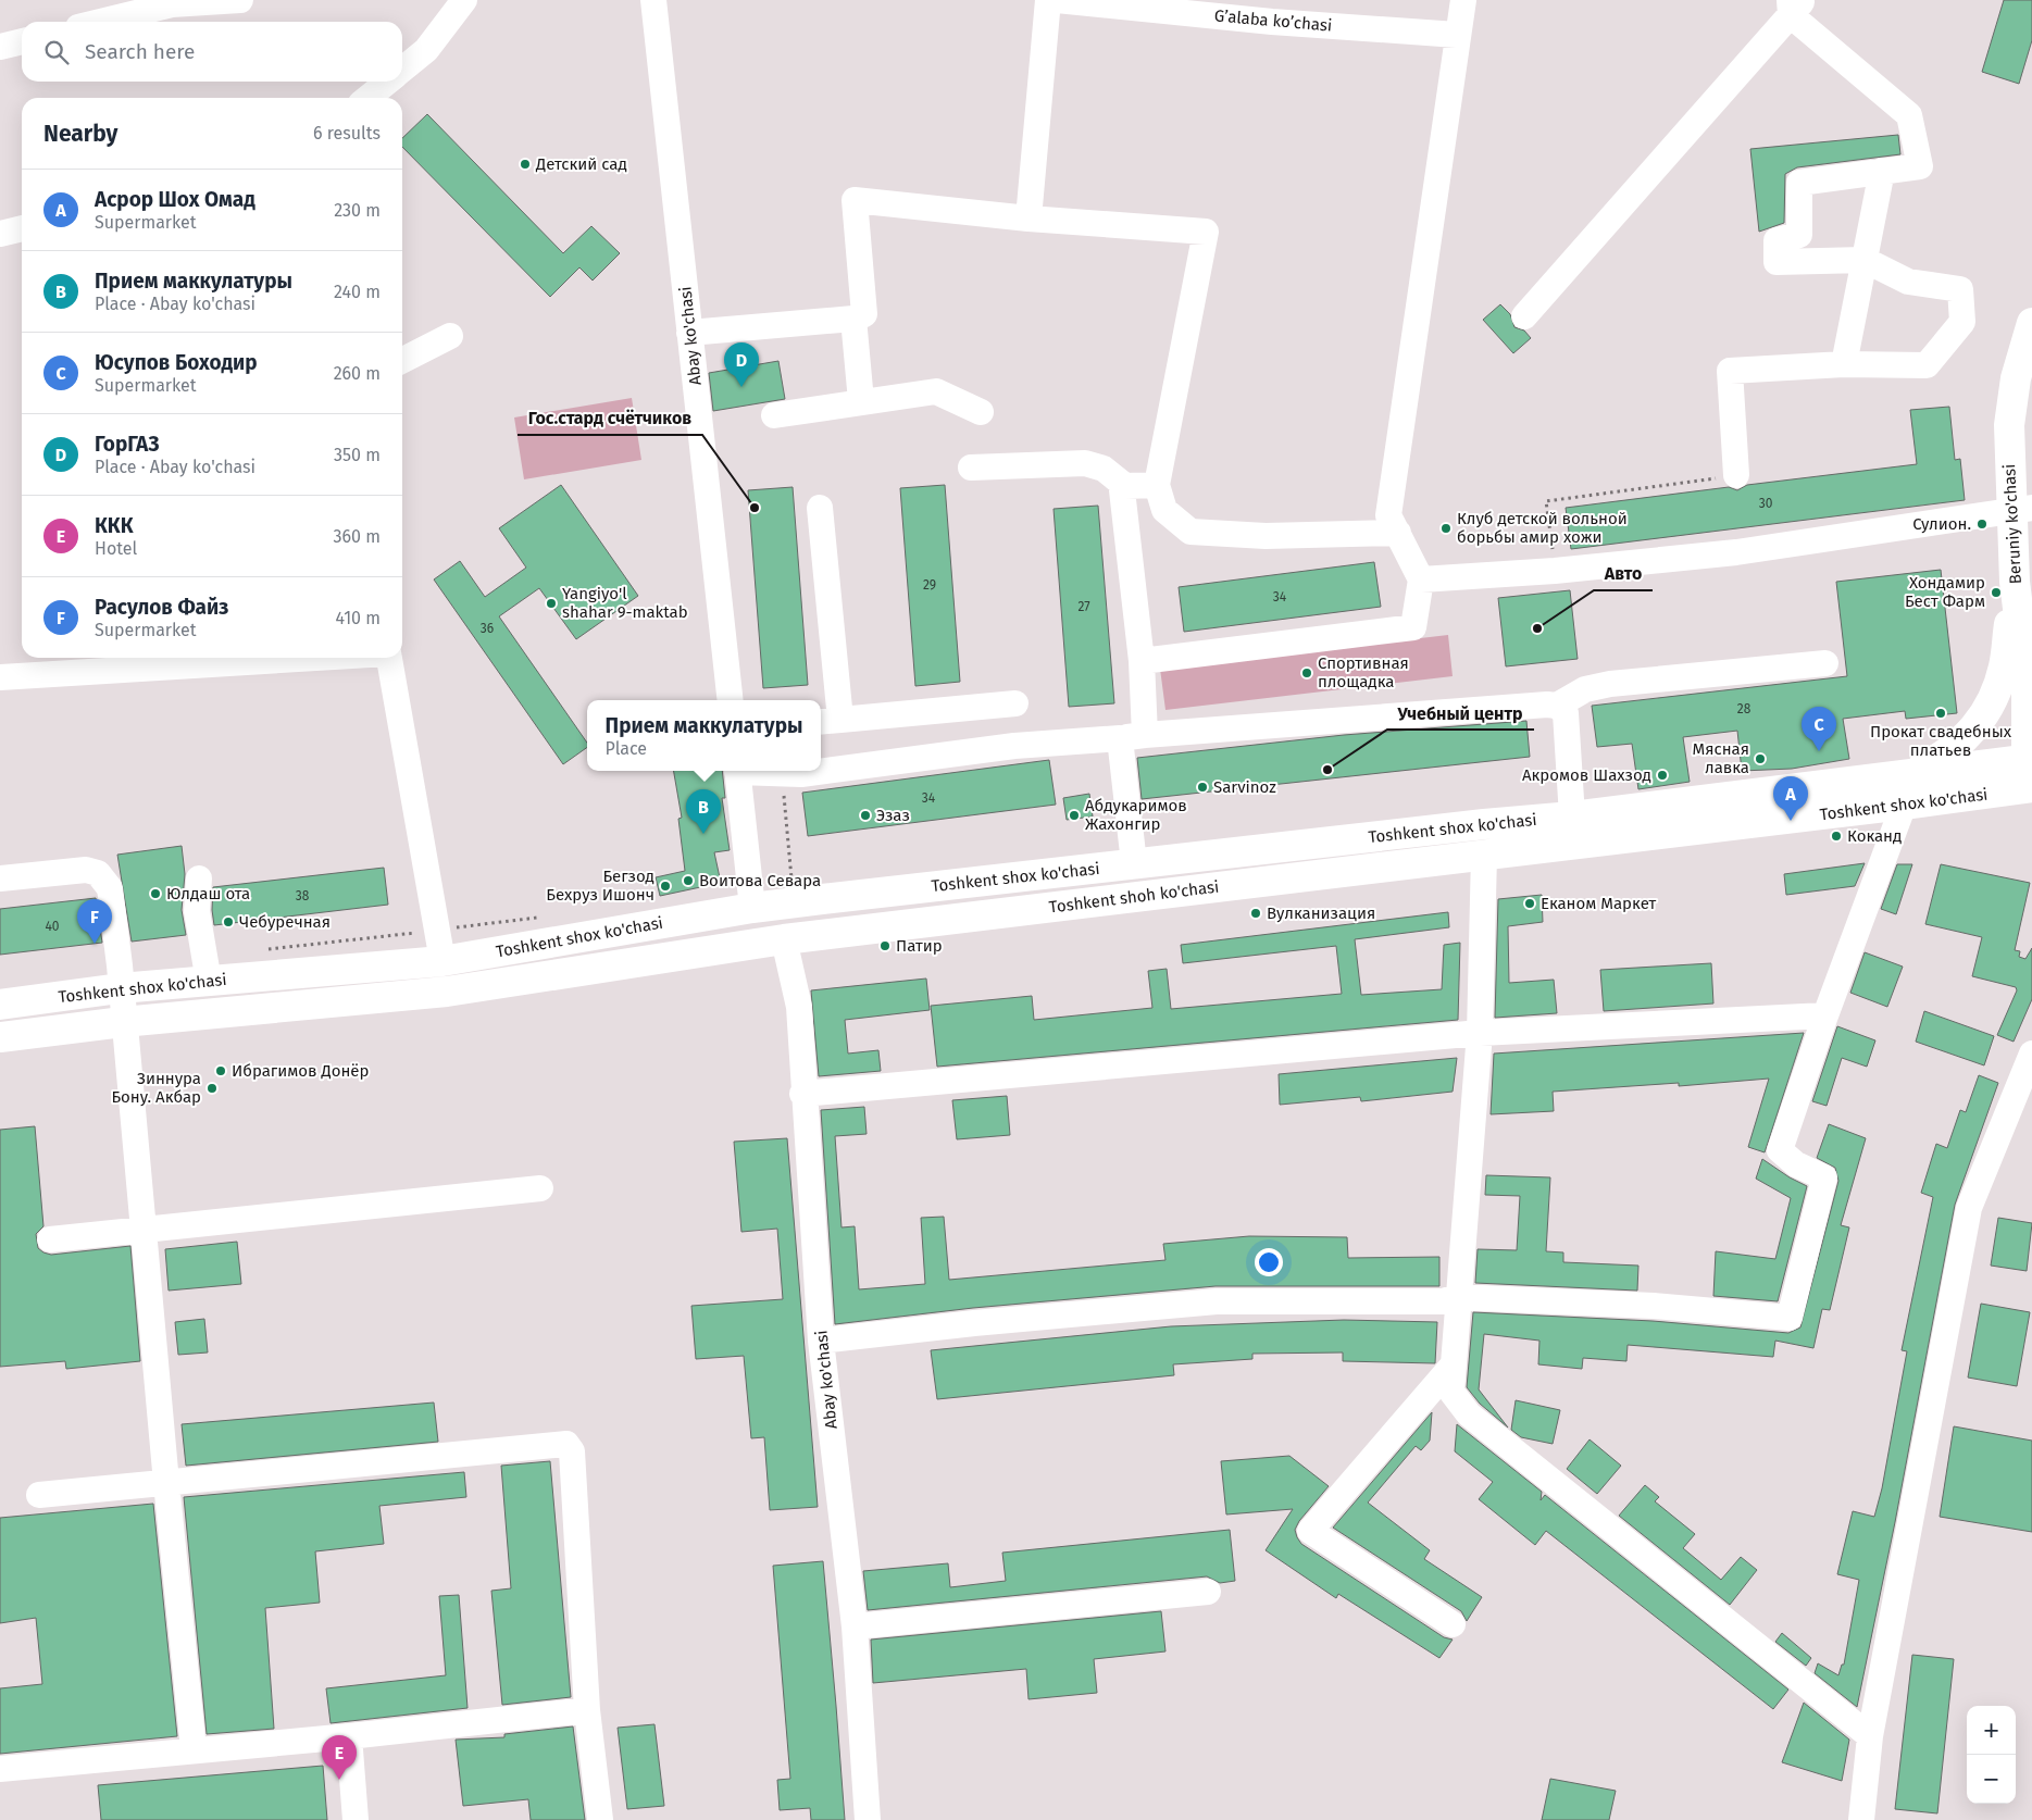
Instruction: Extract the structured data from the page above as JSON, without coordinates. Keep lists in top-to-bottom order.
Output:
{
  "streets": {
    "main road": ["Beruniy ko'chasi", "Toshkent shox ko'chasi", "Toshkent shoh ko'chasi"],
    "street": ["G’alaba ko’chasi", "Abay ko'chasi"]
  },
  "crossings": [
    ["Abay ko'chasi", "Toshkent shox ko'chasi"],
    ["Abay ko'chasi", "Toshkent shoh ko'chasi"],
    ["Beruniy ko'chasi", "Toshkent shox ko'chasi"],
    ["Toshkent shox ko'chasi", "Toshkent shoh ko'chasi"]
  ],
  "places": [
    "Детский сад",
    "Гос.стард счётчиков",
    "Сулион.",
    "Клуб детской вольной борьбы амир хожи",
    "Хондамир Бест Фарм",
    "Yangiyo'l shahar 9-maktab",
    "Авто",
    "Спортивная площадка",
    "Прокат свадебных платьев",
    "Мясная лавка",
    "Учебный центр",
    "Акромов Шахзод",
    "Sarvinoz",
    "Эзаз",
    "Абдукаримов Жахонгир",
    "Коканд",
    "Воитова Севара",
    "Бегзод Бехруз Ишонч",
    "Юлдаш ота",
    "Еканом Маркет",
    "Вулканизация",
    "Чебуречная",
    "Патир",
    "Ибрагимов Донёр",
    "Зиннура Бону. Акбар"
  ],
  "house_numbers": [
    "30",
    "29",
    "34",
    "27",
    "36",
    "28",
    "34",
    "38",
    "40"
  ],
  "page": {
    "search": "Search here",
    "heading": ["Nearby", "6 results"],
    "list": [
      {
        "mark": "A",
        "name": "Асрор Шох Омад",
        "note": "Supermarket",
        "value": "230 m"
      },
      {
        "mark": "B",
        "name": "Прием маккулатуры",
        "note": "Place · Abay ko'chasi",
        "value": "240 m"
      },
      {
        "mark": "C",
        "name": "Юсупов Боходир",
        "note": "Supermarket",
        "value": "260 m"
      },
      {
        "mark": "D",
        "name": "ГорГАЗ",
        "note": "Place · Abay ko'chasi",
        "value": "350 m"
      },
      {
        "mark": "E",
        "name": "ККК",
        "note": "Hotel",
        "value": "360 m"
      },
      {
        "mark": "F",
        "name": "Расулов Файз",
        "note": "Supermarket",
        "value": "410 m"
      }
    ],
    "pins": [
      "D",
      "C",
      "A",
      "B",
      "F",
      "E"
    ],
    "popup": ["Прием маккулатуры", "Place"],
    "map_buttons": ["+", "−"]
  }
}
